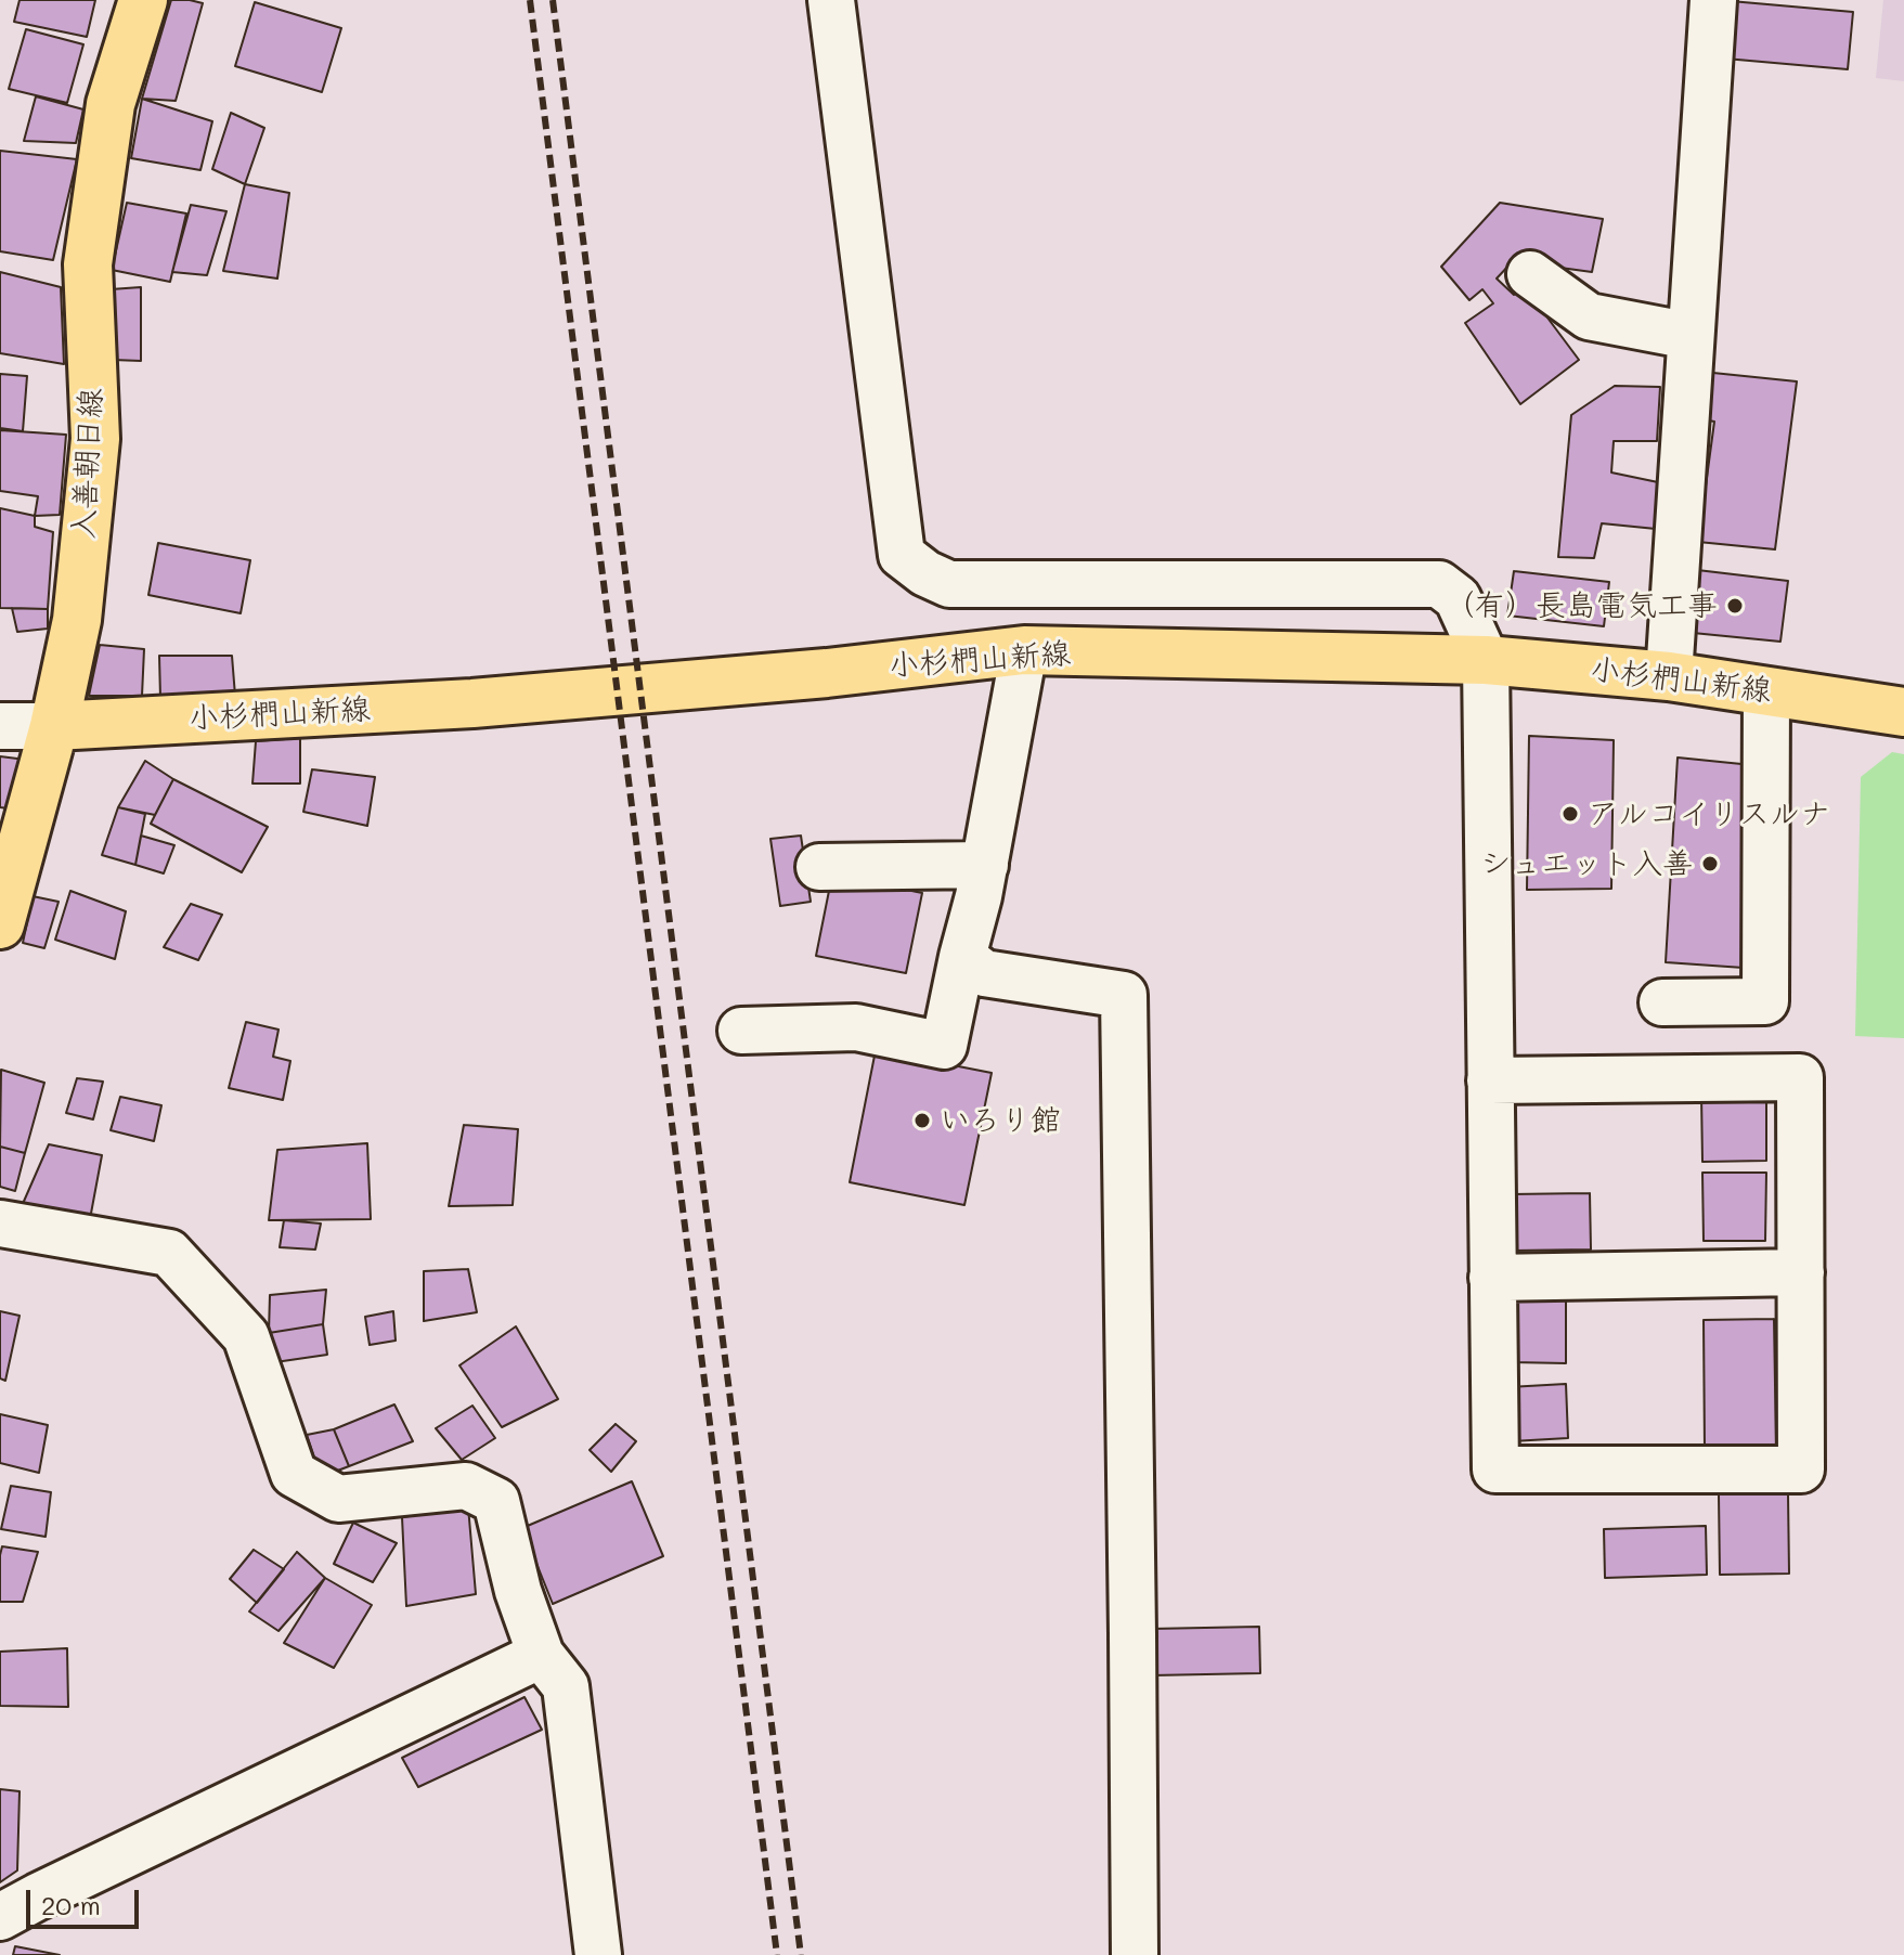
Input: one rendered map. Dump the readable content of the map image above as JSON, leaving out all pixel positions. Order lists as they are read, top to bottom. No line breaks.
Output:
{"streets":{"main road":["入善朝日線","小杉椚山新線"]},"crossings":[["入善朝日線","小杉椚山新線"]],"places":["（有）長島電気工事","アルコイリスルナ","シュエット入善","いろり館"],"scale_bar":"20 m"}
